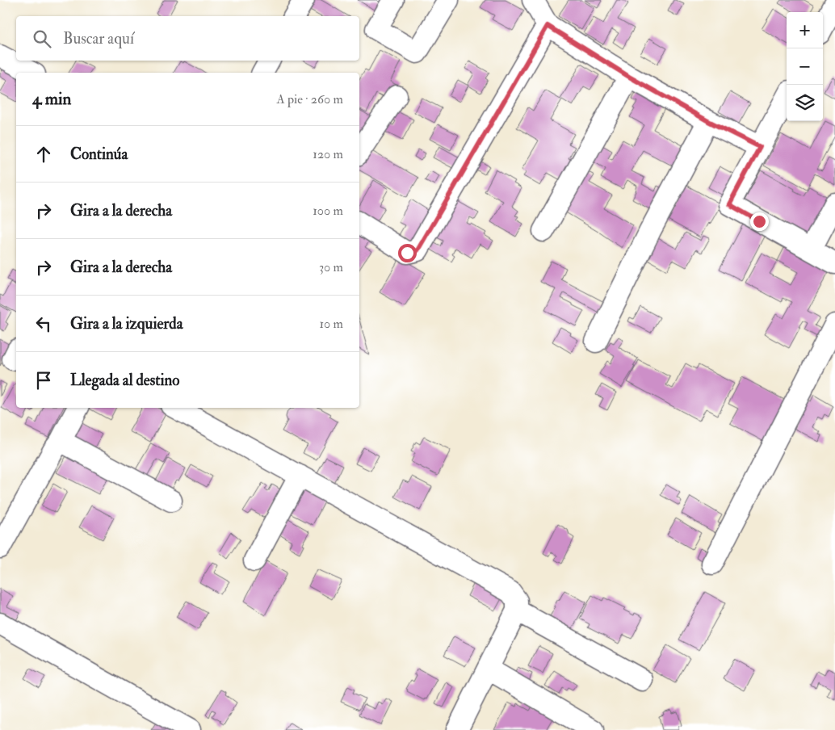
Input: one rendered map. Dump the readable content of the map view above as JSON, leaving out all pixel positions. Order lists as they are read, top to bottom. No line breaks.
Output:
{"page":{"map_buttons":["+","−"],"search":"Buscar aquí","heading":["4 min","A pie · 260 m"],"list":[["Continúa","120 m"],["Gira a la derecha","100 m"],["Gira a la derecha","30 m"],["Gira a la izquierda","10 m"],"Llegada al destino"]}}
